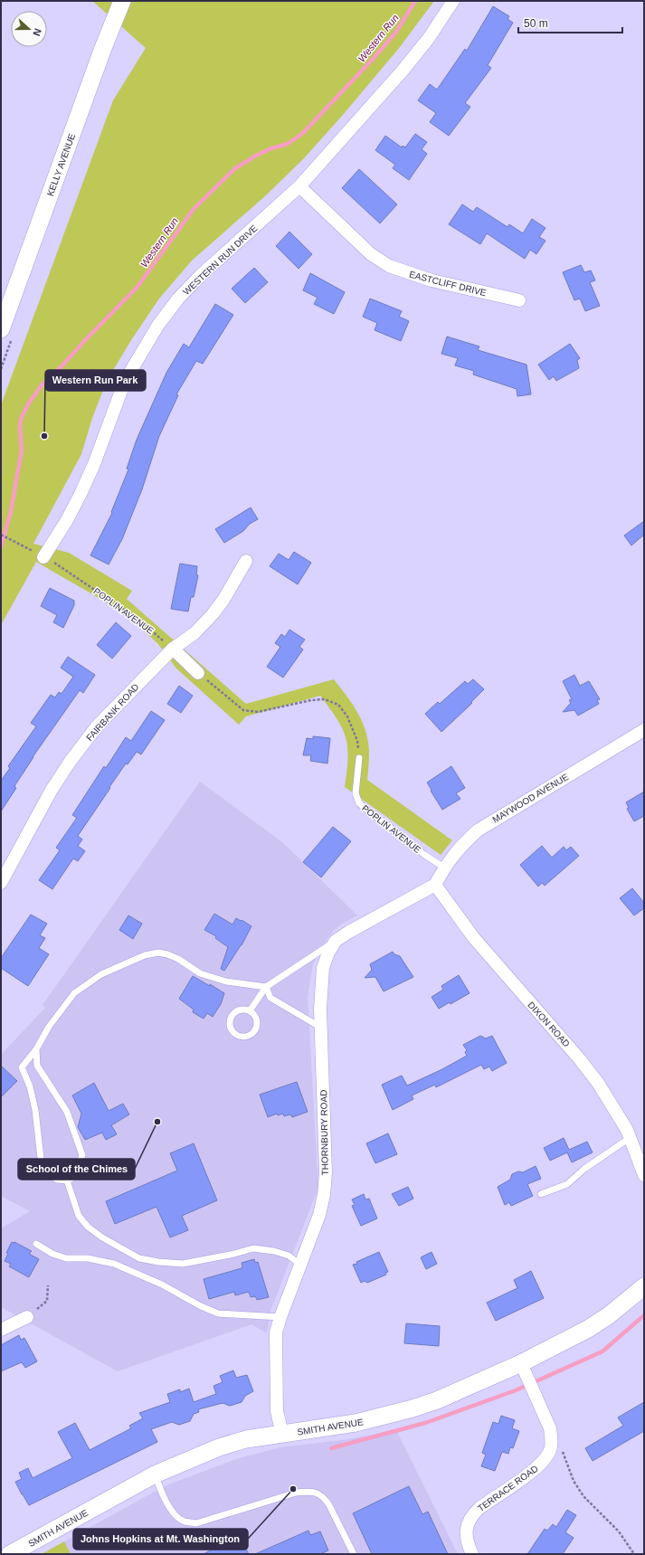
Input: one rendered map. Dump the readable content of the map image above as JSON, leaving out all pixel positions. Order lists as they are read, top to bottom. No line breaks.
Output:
{"streets":{"main road":["KELLY AVENUE","SMITH AVENUE"],"street":["WESTERN RUN DRIVE","EASTCLIFF DRIVE","FAIRBANK ROAD","MAYWOOD AVENUE","DIXON ROAD","THORNBURY ROAD","TERRACE ROAD"],"lane":["POPLIN AVENUE"]},"crossings":[["WESTERN RUN DRIVE","EASTCLIFF DRIVE"],["WESTERN RUN DRIVE","POPLIN AVENUE"],["POPLIN AVENUE","FAIRBANK ROAD"],["POPLIN AVENUE","MAYWOOD AVENUE"],["MAYWOOD AVENUE","DIXON ROAD"],["MAYWOOD AVENUE","THORNBURY ROAD"],["DIXON ROAD","THORNBURY ROAD"],["THORNBURY ROAD","SMITH AVENUE"]],"water":["Western Run"],"places":["Western Run Park","School of the Chimes","Johns Hopkins at Mt. Washington"],"scale_bar":"50 m","north":"right"}
